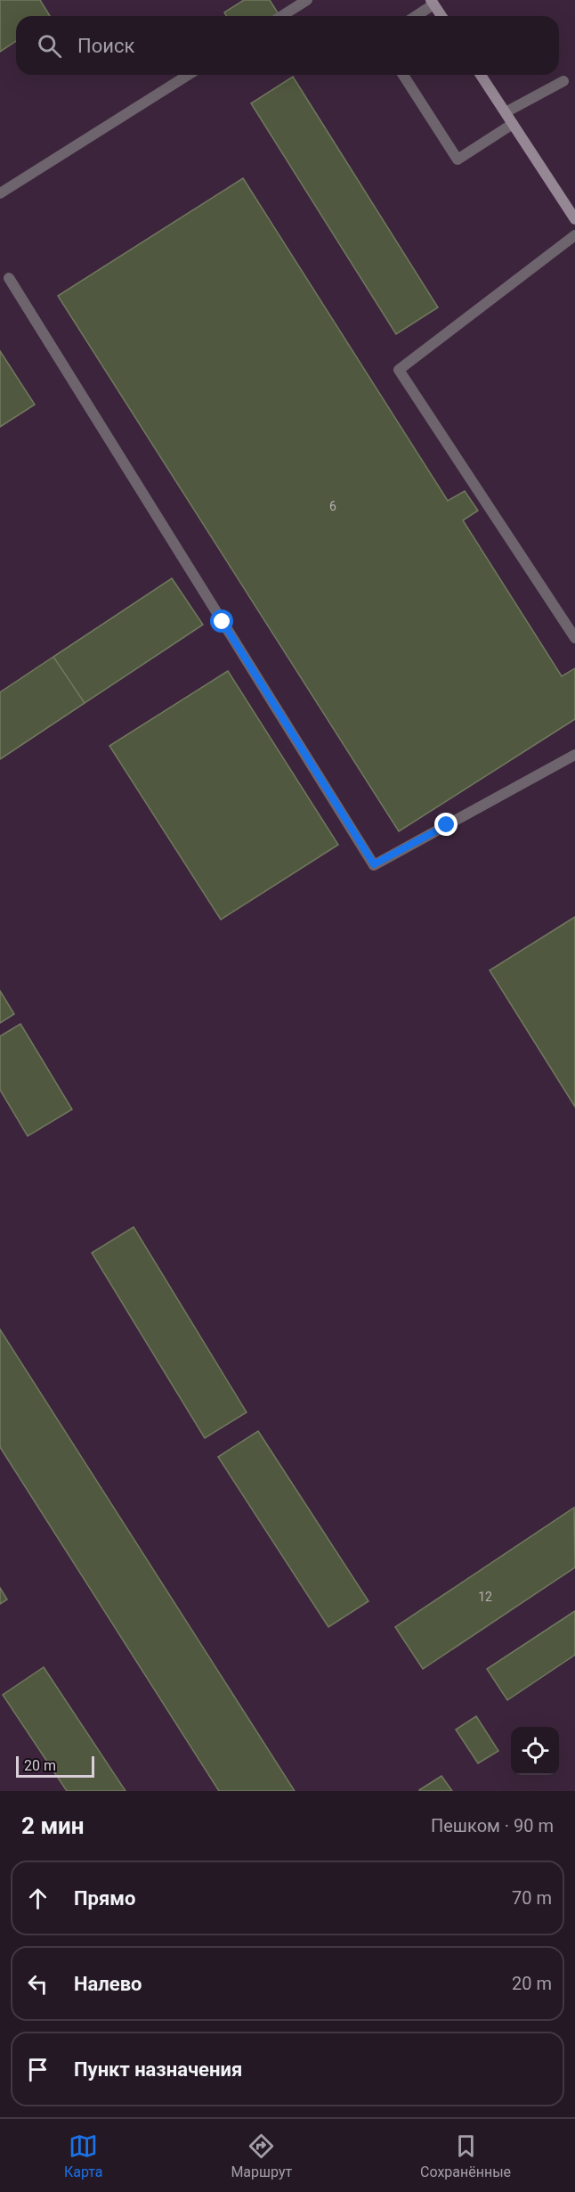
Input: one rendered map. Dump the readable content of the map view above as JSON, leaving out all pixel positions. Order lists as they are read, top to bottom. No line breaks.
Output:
{"house_numbers":["6","12"],"scale_bar":"20 m","page":{"search":"Поиск","scale":"20 m","heading":["2 мин","Пешком · 90 m"],"list":[["Прямо","70 m"],["Налево","20 m"],"Пункт назначения"],"nav":["Карта","Маршрут","Сохранённые"]}}
